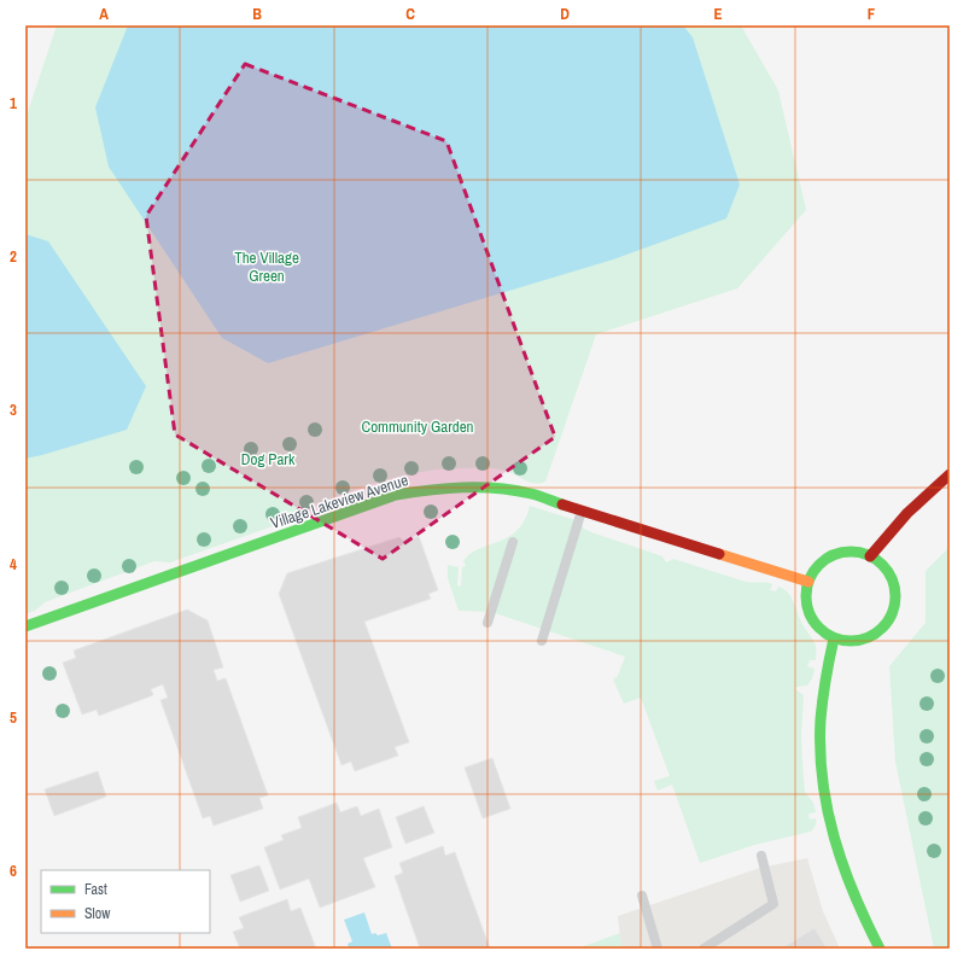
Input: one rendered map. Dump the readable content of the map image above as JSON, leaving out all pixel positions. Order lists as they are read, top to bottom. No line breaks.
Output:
{"streets":{"street":["Village Lakeview Avenue"]},"parks":["The Village Green","Community Garden","Dog Park"],"legend":["Fast","Slow"],"grid":{"columns":["A","B","C","D","E","F"],"rows":["1","2","3","4","5","6"]}}
